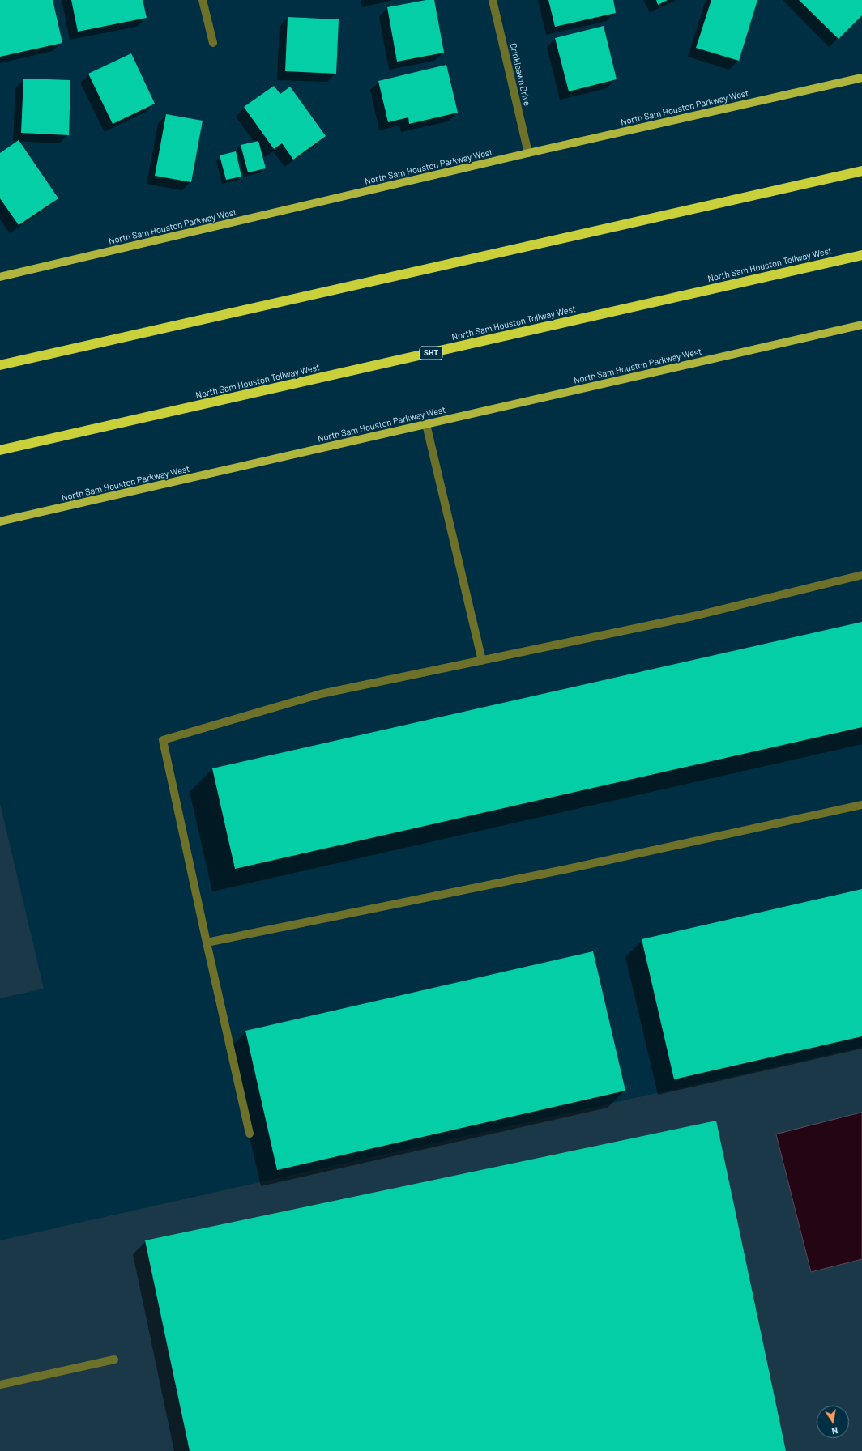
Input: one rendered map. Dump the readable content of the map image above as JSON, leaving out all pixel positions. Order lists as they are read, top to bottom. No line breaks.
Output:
{"streets":{"highway":["North Sam Houston Tollway West","SHT"],"main road":["North Sam Houston Parkway West"],"street":["Crinkleawn Drive"]},"crossings":[["Crinkleawn Drive","North Sam Houston Parkway West"]],"north":"bottom"}
